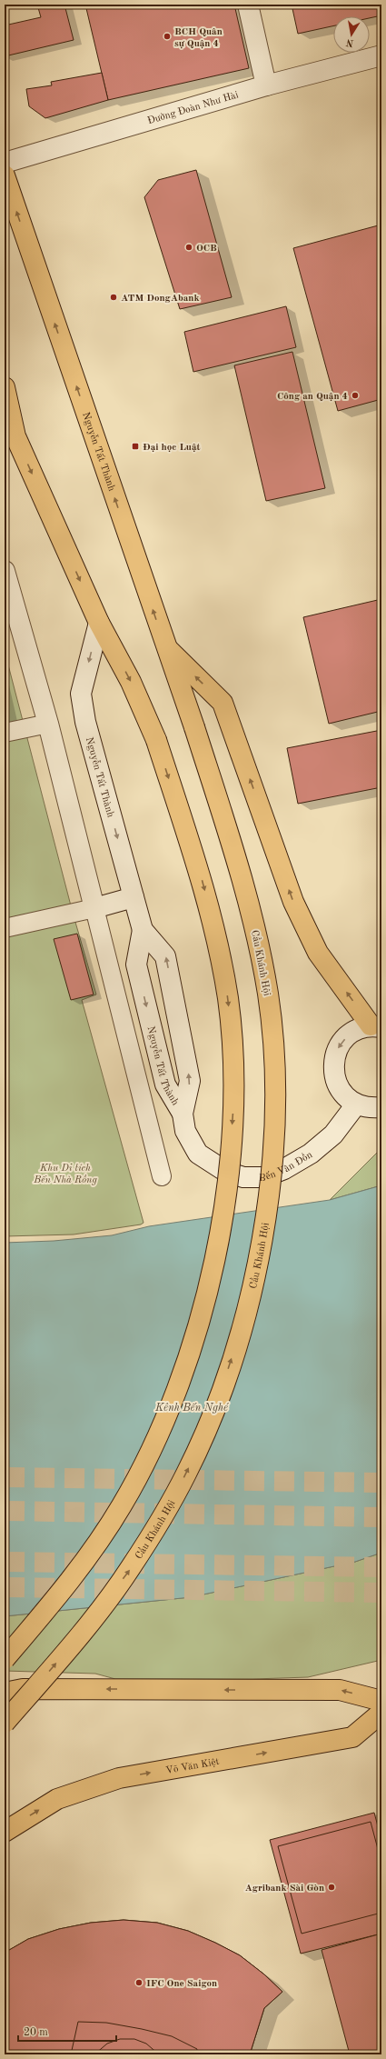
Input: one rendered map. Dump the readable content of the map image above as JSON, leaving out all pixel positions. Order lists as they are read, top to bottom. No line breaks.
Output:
{"streets":{"main road":["Đường Đoàn Như Hài","Nguyễn Tất Thành","Cầu Khánh Hội","Bến Vân Đồn","Võ Văn Kiệt"]},"crossings":[["Nguyễn Tất Thành","Cầu Khánh Hội"],["Nguyễn Tất Thành","Bến Vân Đồn"]],"water":["Kênh Bến Nghé"],"parks":["Khu Di tích Bến Nhà Rồng"],"places":{"other":["BCH Quân sự Quận 4","OCB","ATM DongAbank","Công an Quận 4","Agribank Sài Gòn","IFC One Saigon"],"transit":["Đại học Luật"]},"scale_bar":"20 m","north":"bottom"}
